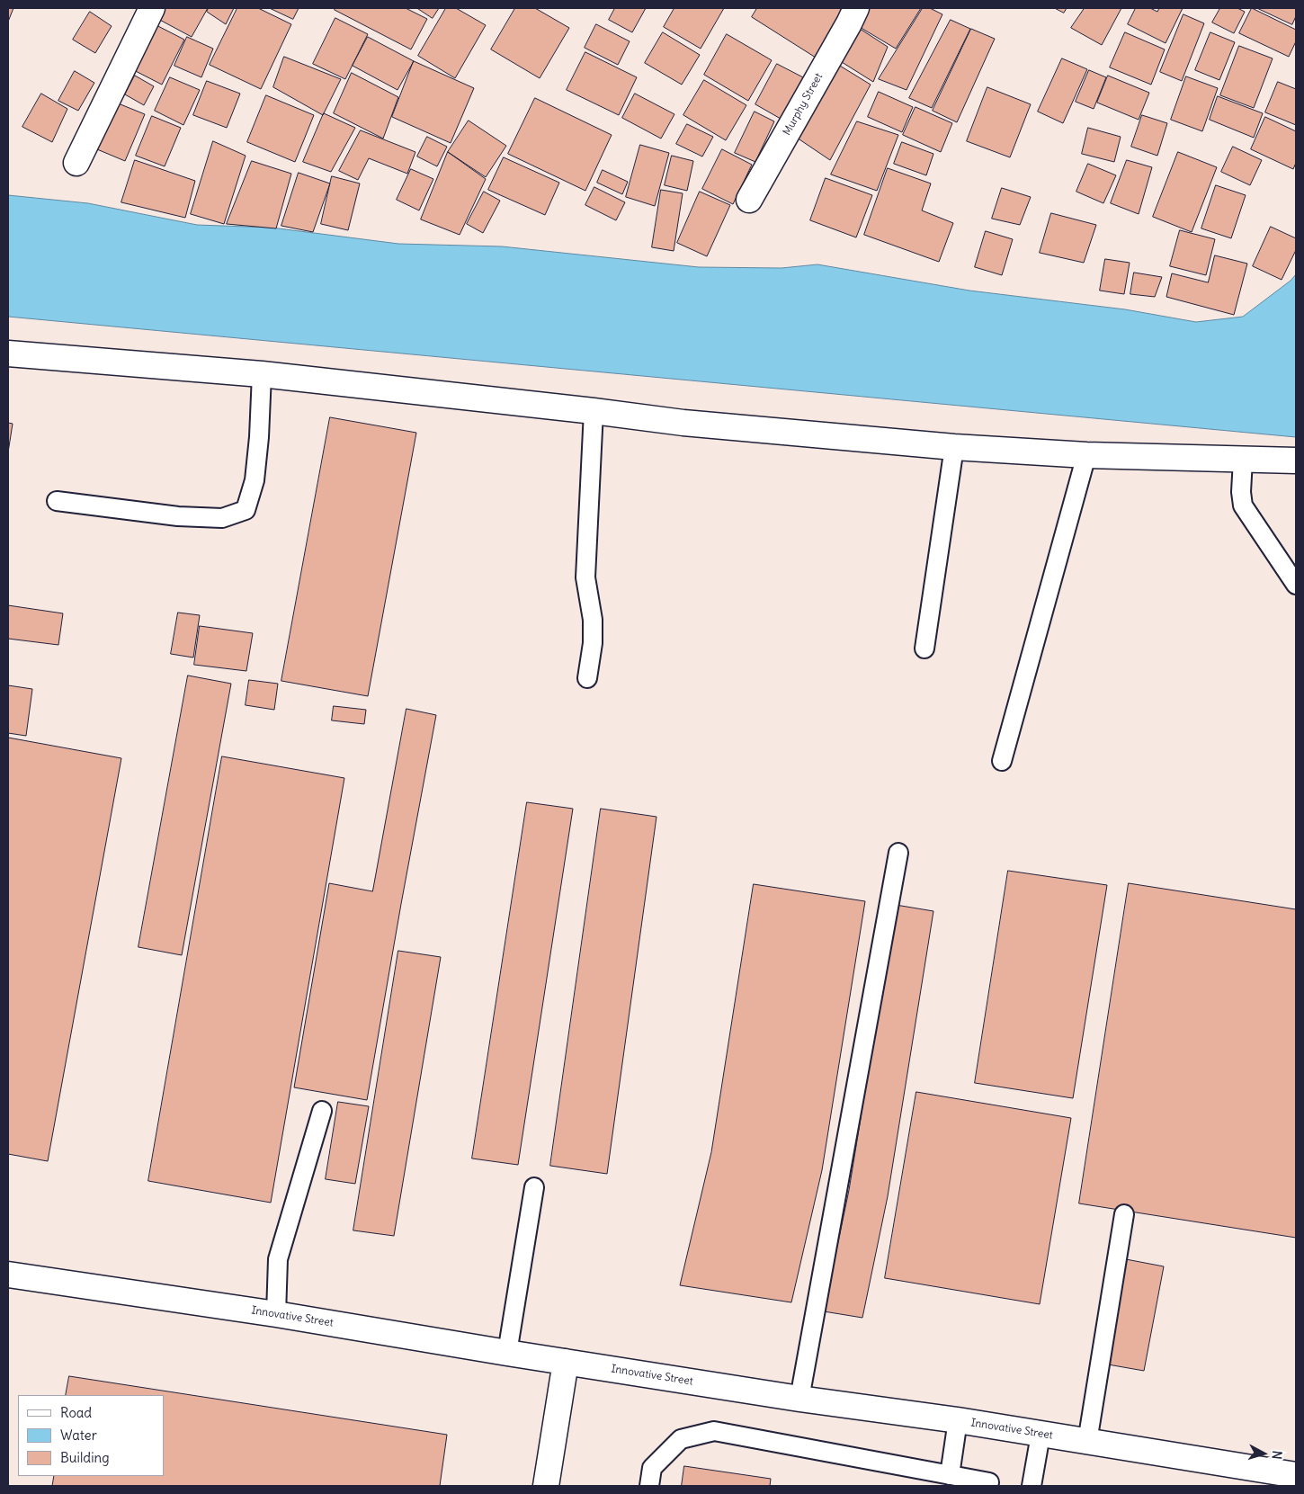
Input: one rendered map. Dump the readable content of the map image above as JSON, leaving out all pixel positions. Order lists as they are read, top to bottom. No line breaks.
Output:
{"streets":{"street":["Murphy Street","Innovative Street"]},"legend":["Road","Water","Building"],"north":"right"}
